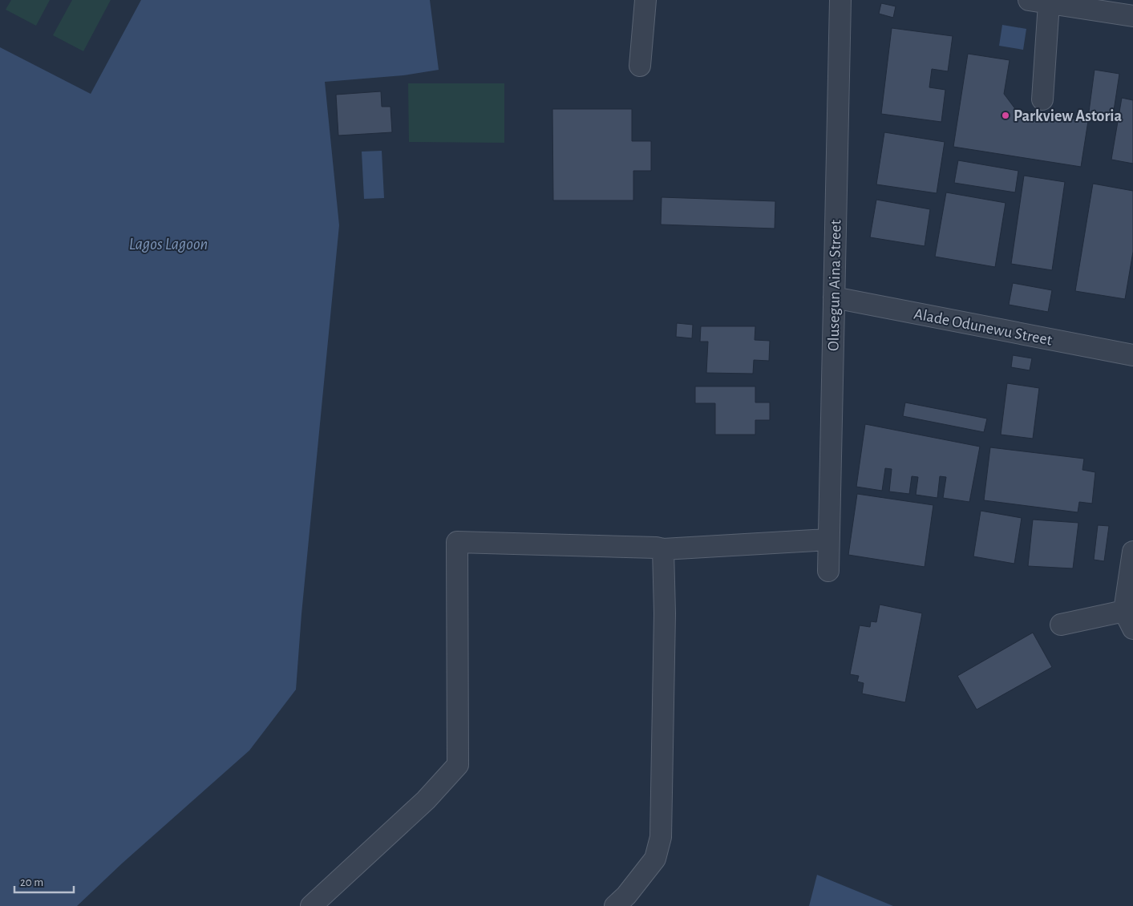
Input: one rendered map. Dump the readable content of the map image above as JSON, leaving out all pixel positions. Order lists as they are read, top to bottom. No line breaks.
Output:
{"streets":{"street":["Olusegun Aina Street","Alade Odunewu Street"]},"crossings":[["Olusegun Aina Street","Alade Odunewu Street"]],"water":["Lagos Lagoon"],"places":["Parkview Astoria"],"scale_bar":"20 m"}
